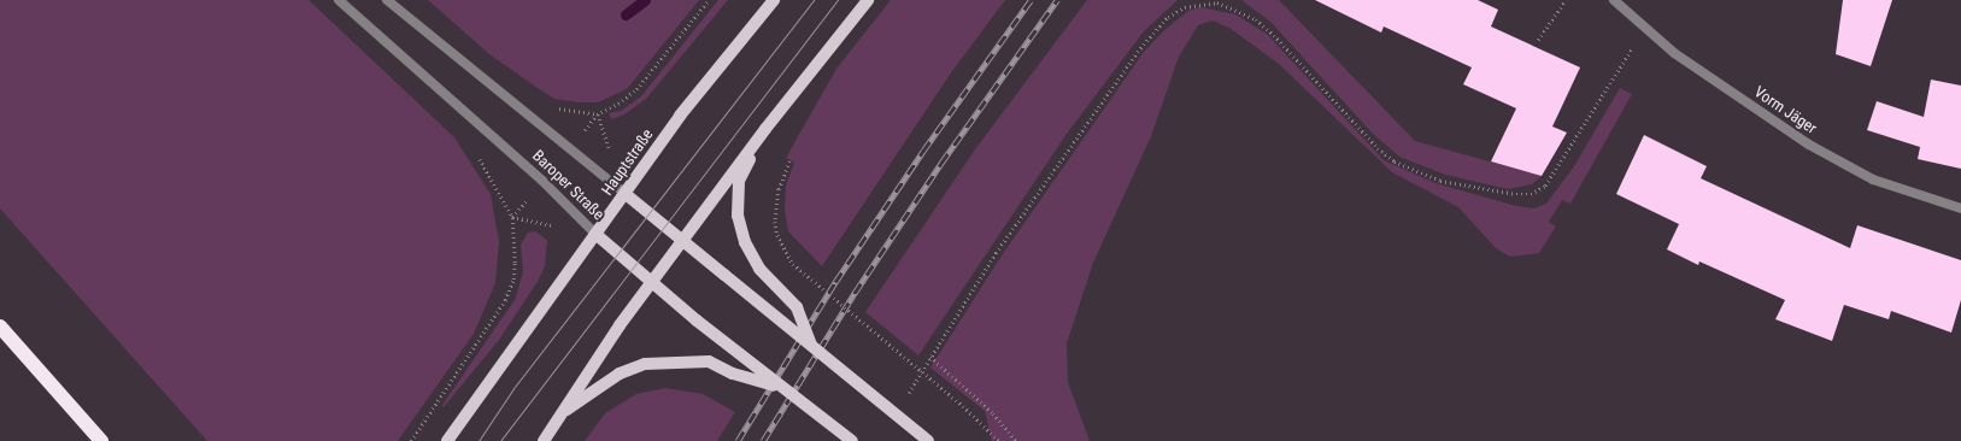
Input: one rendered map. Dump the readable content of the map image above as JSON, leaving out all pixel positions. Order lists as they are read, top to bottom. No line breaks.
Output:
{"streets":{"main road":["Hauptstraße","Baroper Straße"],"street":["Vorm Jäger"]},"crossings":[["Hauptstraße","Baroper Straße"]]}
